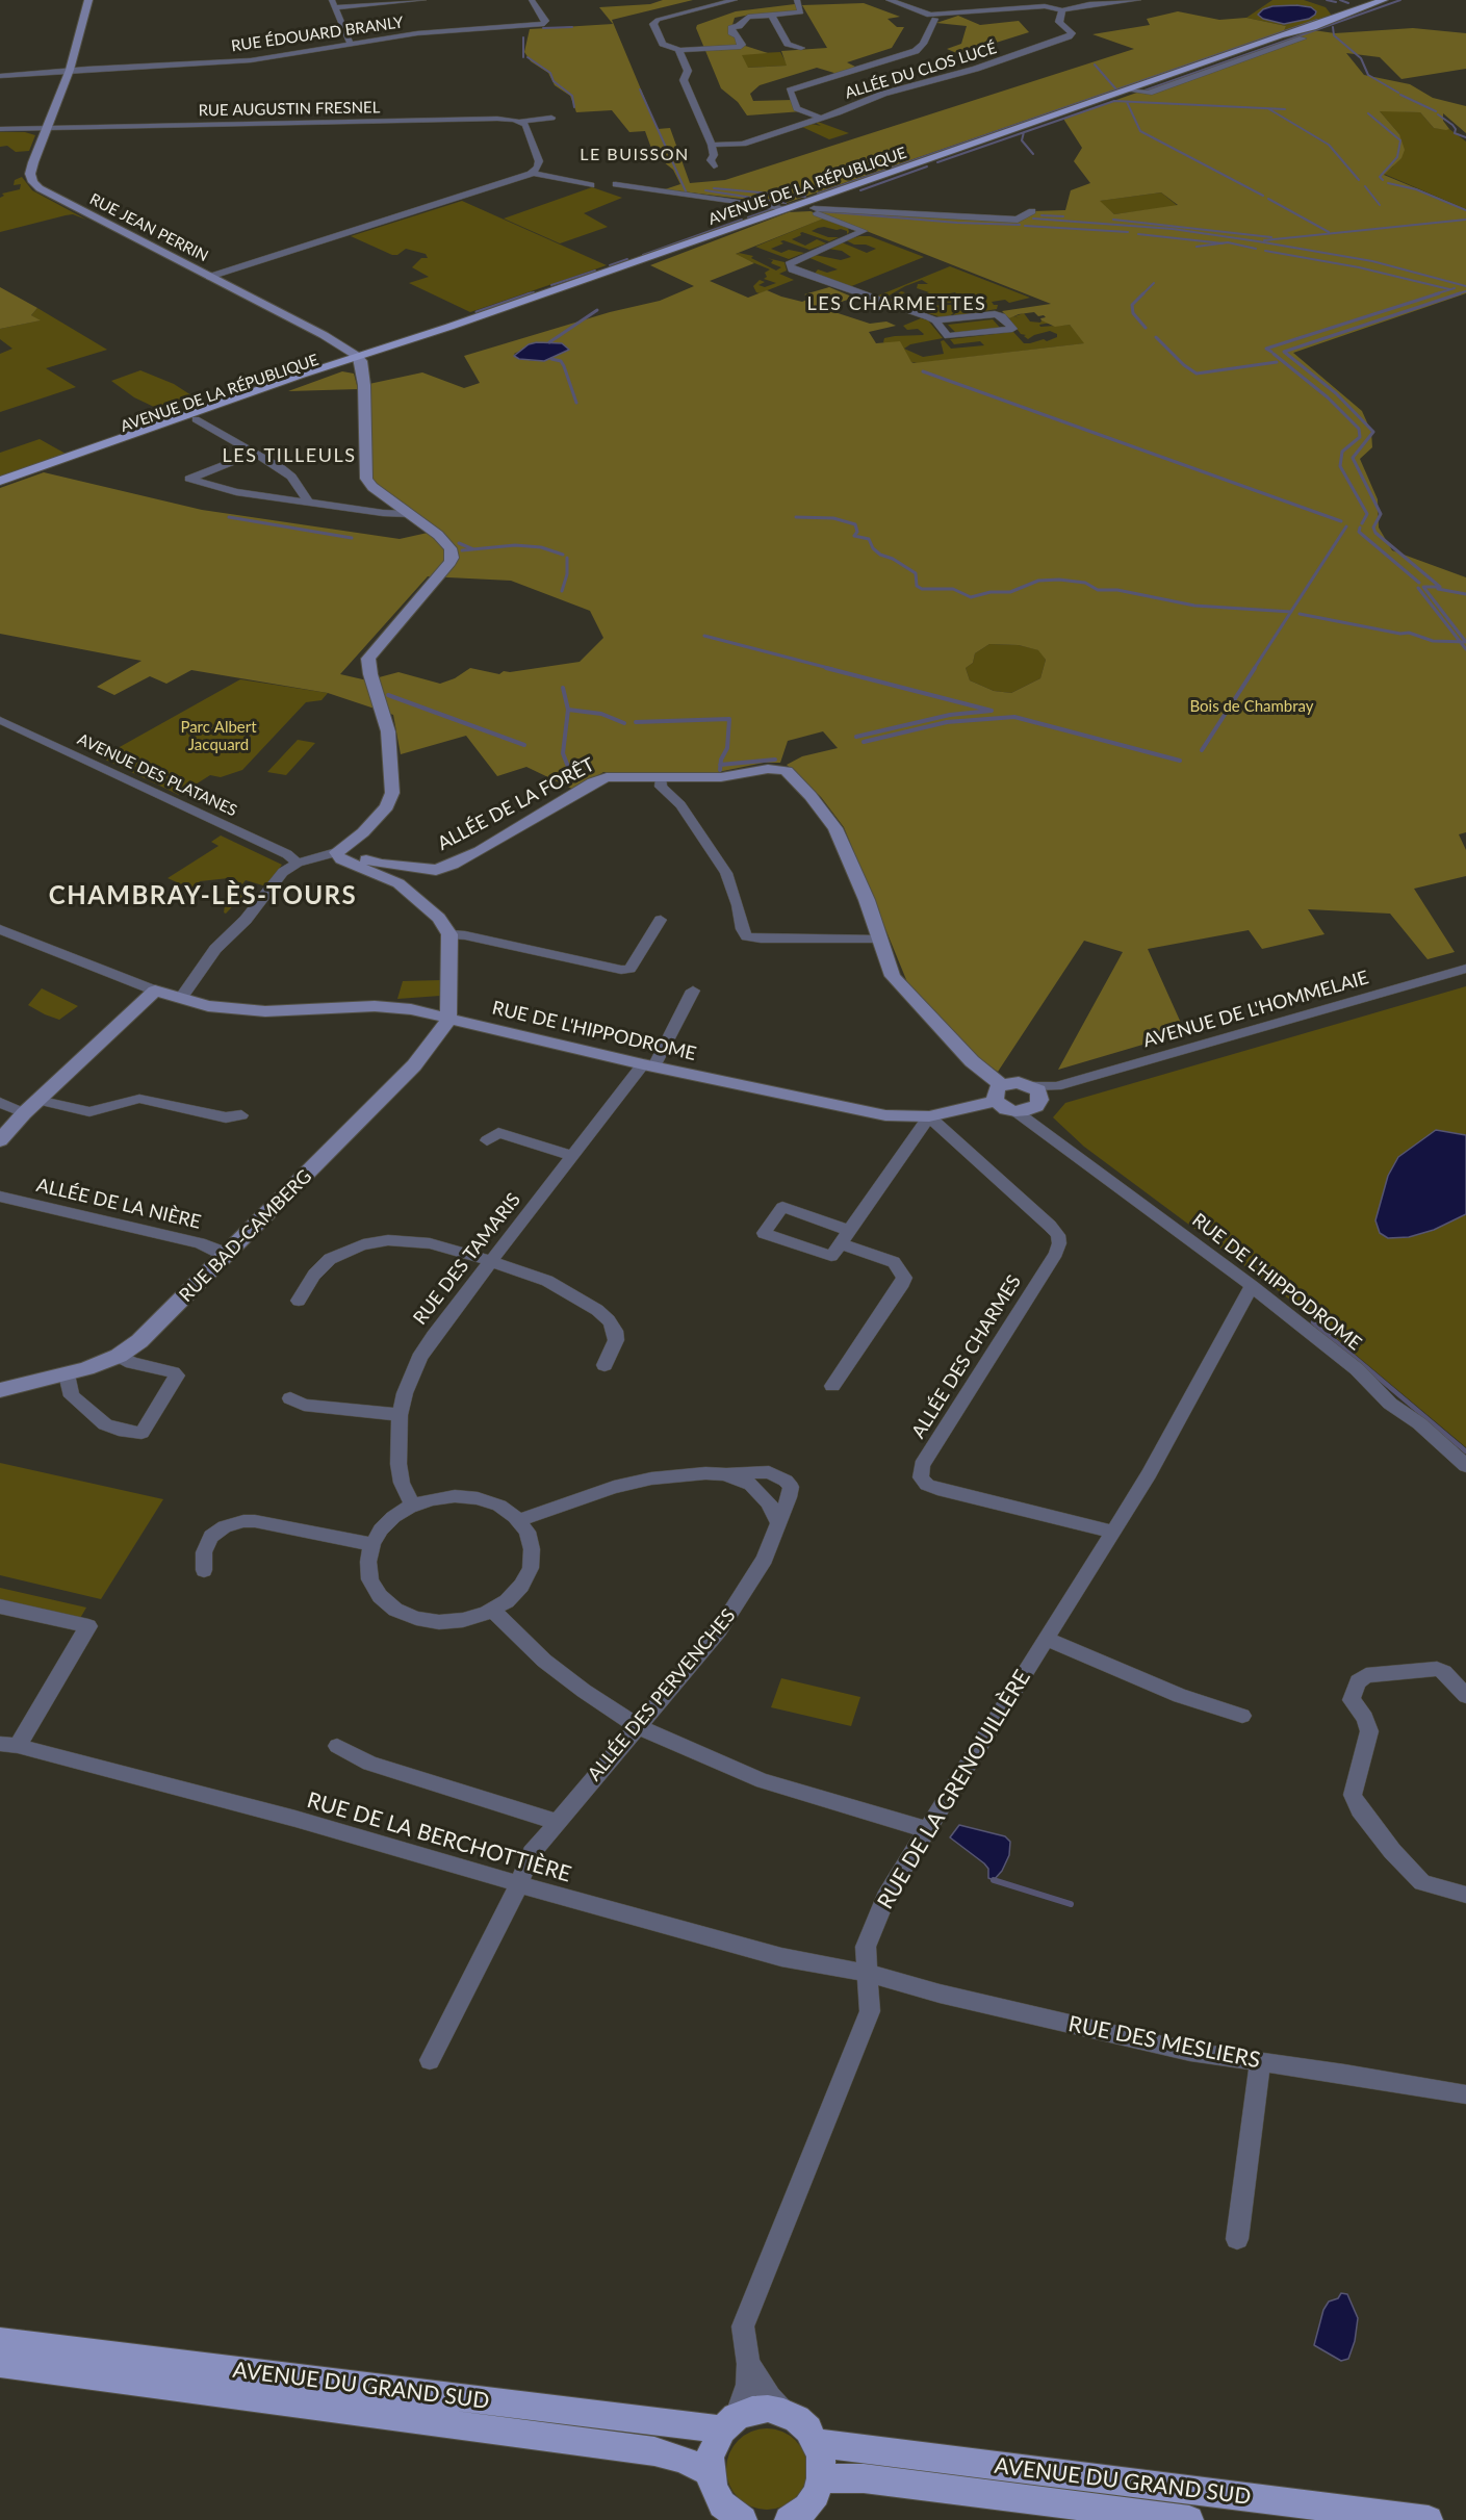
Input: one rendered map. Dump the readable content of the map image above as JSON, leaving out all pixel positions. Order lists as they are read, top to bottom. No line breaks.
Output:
{"streets":{"main road":["AVENUE DE LA RÉPUBLIQUE","AVENUE DU GRAND SUD"],"street":["RUE ÉDOUARD BRANLY","ALLÉE DU CLOS LUCÉ","RUE AUGUSTIN FRESNEL","RUE JEAN PERRIN","AVENUE DES PLATANES","ALLÉE DE LA FORÊT","AVENUE DE L'HOMMELAIE","RUE DE L'HIPPODROME","ALLÉE DE LA NIÈRE","RUE BAD-CAMBERG","RUE DES TAMARIS","ALLÉE DES CHARMES","ALLÉE DES PERVENCHES","RUE DE LA GRENOUILLÈRE","RUE DE LA BERCHOTTIÈRE","RUE DES MESLIERS"]},"crossings":[["RUE ÉDOUARD BRANLY","RUE JEAN PERRIN"],["RUE AUGUSTIN FRESNEL","RUE JEAN PERRIN"],["AVENUE DE LA RÉPUBLIQUE","RUE JEAN PERRIN"],["AVENUE DE L'HOMMELAIE","RUE DE L'HIPPODROME"],["RUE DE L'HIPPODROME","RUE BAD-CAMBERG"],["RUE DE L'HIPPODROME","RUE DES TAMARIS"],["RUE DE L'HIPPODROME","ALLÉE DES CHARMES"],["RUE DE L'HIPPODROME","RUE DE LA GRENOUILLÈRE"],["ALLÉE DE LA NIÈRE","RUE BAD-CAMBERG"],["ALLÉE DES CHARMES","RUE DE LA GRENOUILLÈRE"],["ALLÉE DES PERVENCHES","RUE DE LA BERCHOTTIÈRE"],["RUE DE LA GRENOUILLÈRE","RUE DE LA BERCHOTTIÈRE"],["RUE DE LA GRENOUILLÈRE","RUE DES MESLIERS"],["RUE DE LA GRENOUILLÈRE","AVENUE DU GRAND SUD"],["RUE DE LA BERCHOTTIÈRE","RUE DES MESLIERS"]],"districts":["LE BUISSON","LES CHARMETTES","LES TILLEULS","CHAMBRAY-LÈS-TOURS"],"parks":["Bois de Chambray","Parc Albert Jacquard"]}
